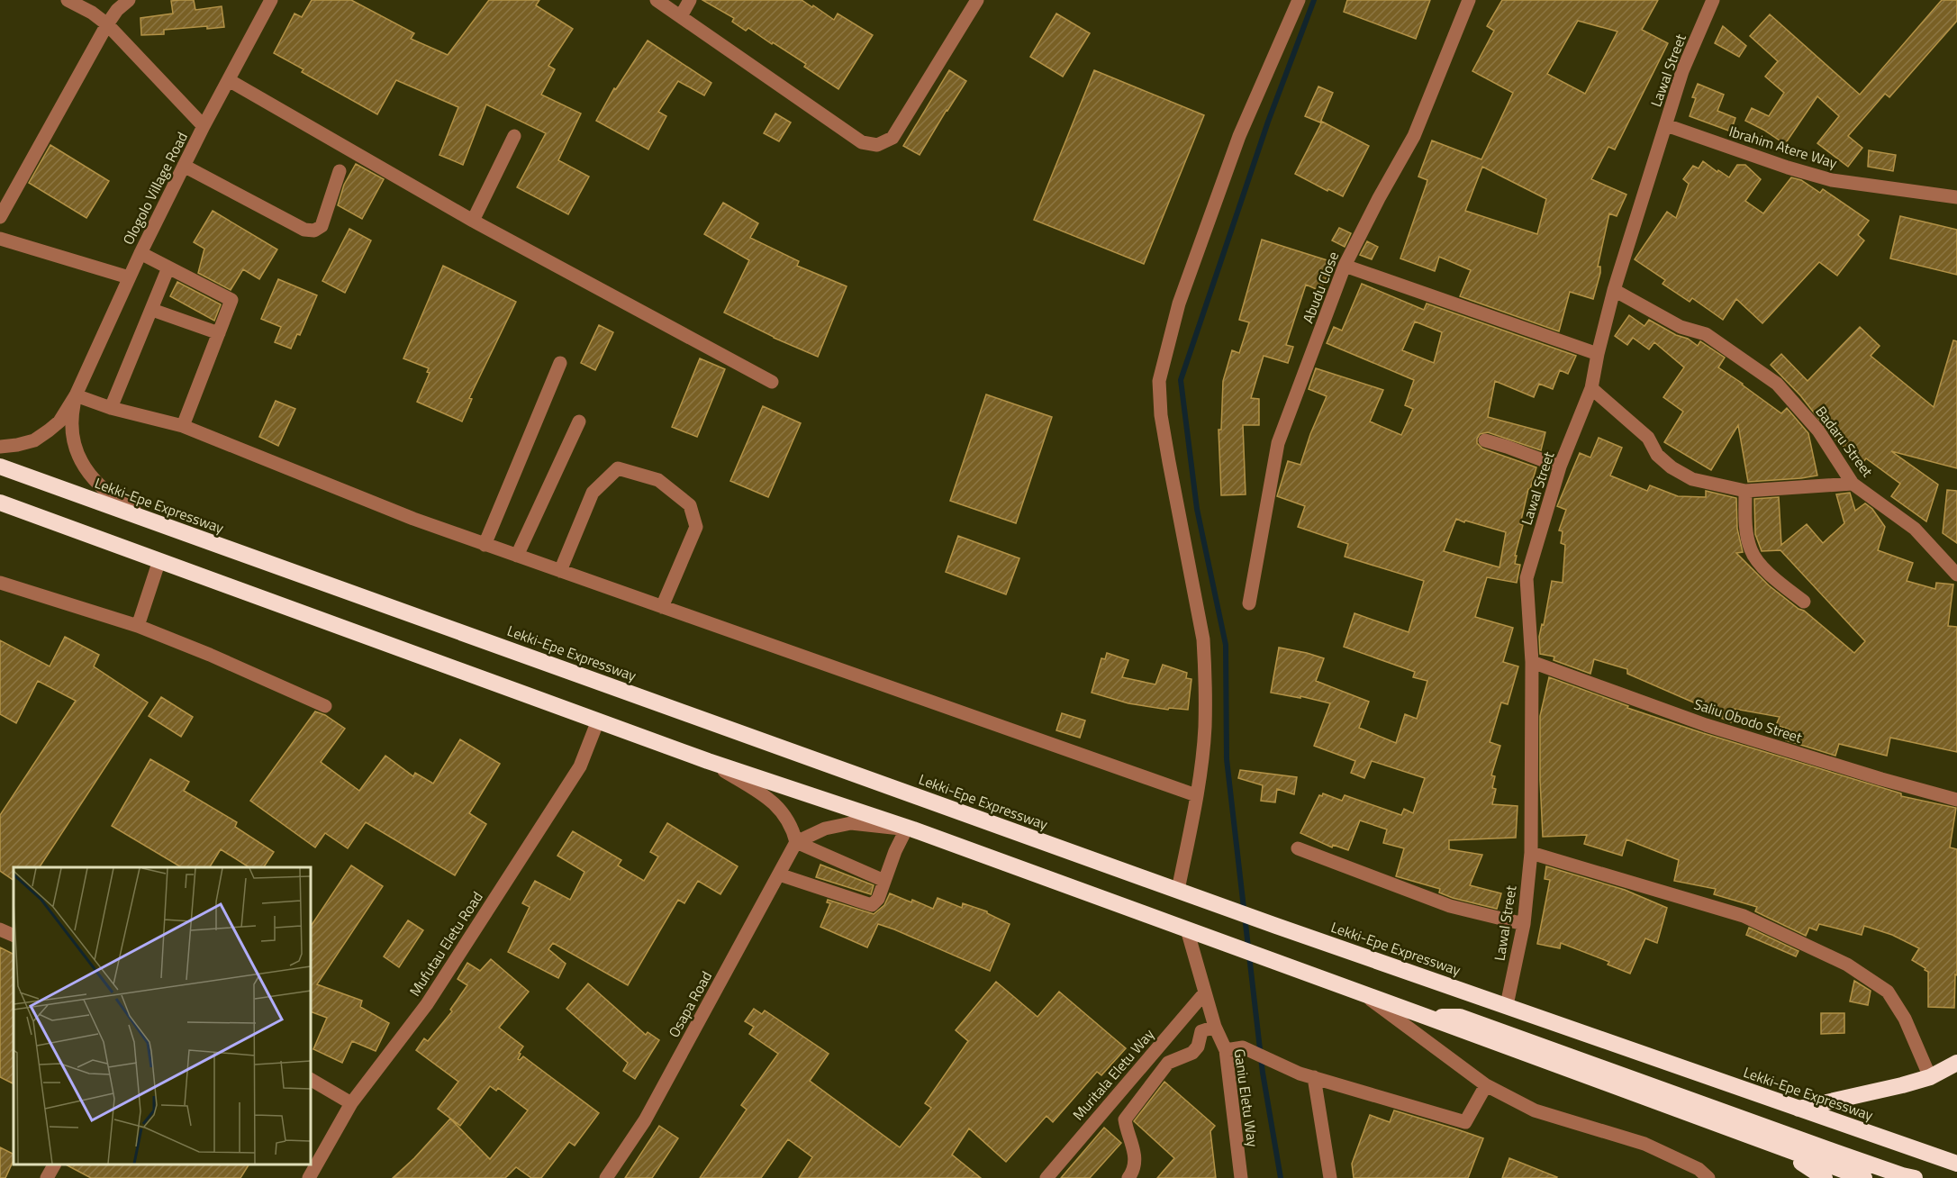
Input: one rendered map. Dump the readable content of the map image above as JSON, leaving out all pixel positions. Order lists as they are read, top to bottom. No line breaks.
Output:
{"streets":{"highway":["Lekki-Epe Expressway"],"street":["Lawal Street","Ibrahim Atere Way","Ologolo Village Road","Abudu Close","Badaru Street","Saliu Obodo Street","Mufutau Eletu Road","Osapa Road","Muritala Eletu Way","Ganiu Eletu Way"]},"crossings":[["Lawal Street","Ibrahim Atere Way"],["Lawal Street","Badaru Street"],["Lawal Street","Lekki-Epe Expressway"],["Lawal Street","Saliu Obodo Street"],["Muritala Eletu Way","Ganiu Eletu Way"]]}
